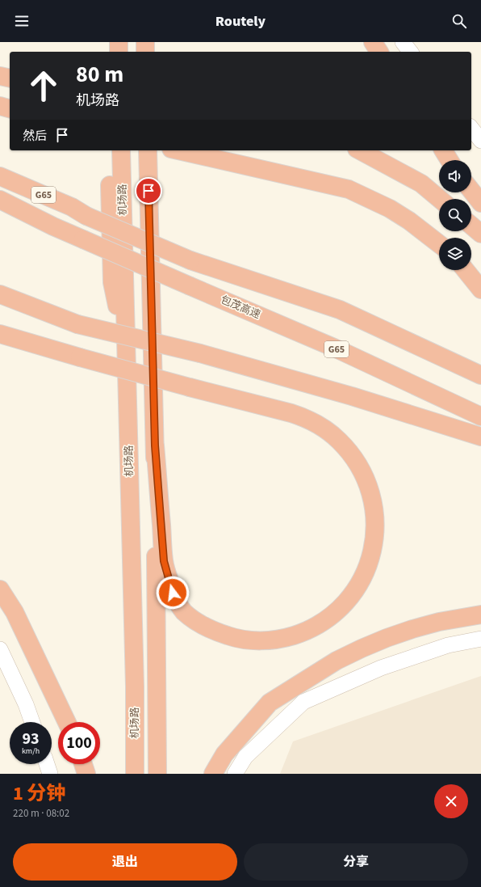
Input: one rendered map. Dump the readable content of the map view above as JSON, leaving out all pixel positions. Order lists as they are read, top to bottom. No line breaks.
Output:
{"streets":{"highway":["G65","机场路","包茂高速"]},"page":{"header":"Routely","turn":["80 m","机场路"],"then":"然后","speed":"93 km/h","limit":"100","heading":["1 分钟","220 m · 08:02"],"buttons":["退出","分享"]}}
